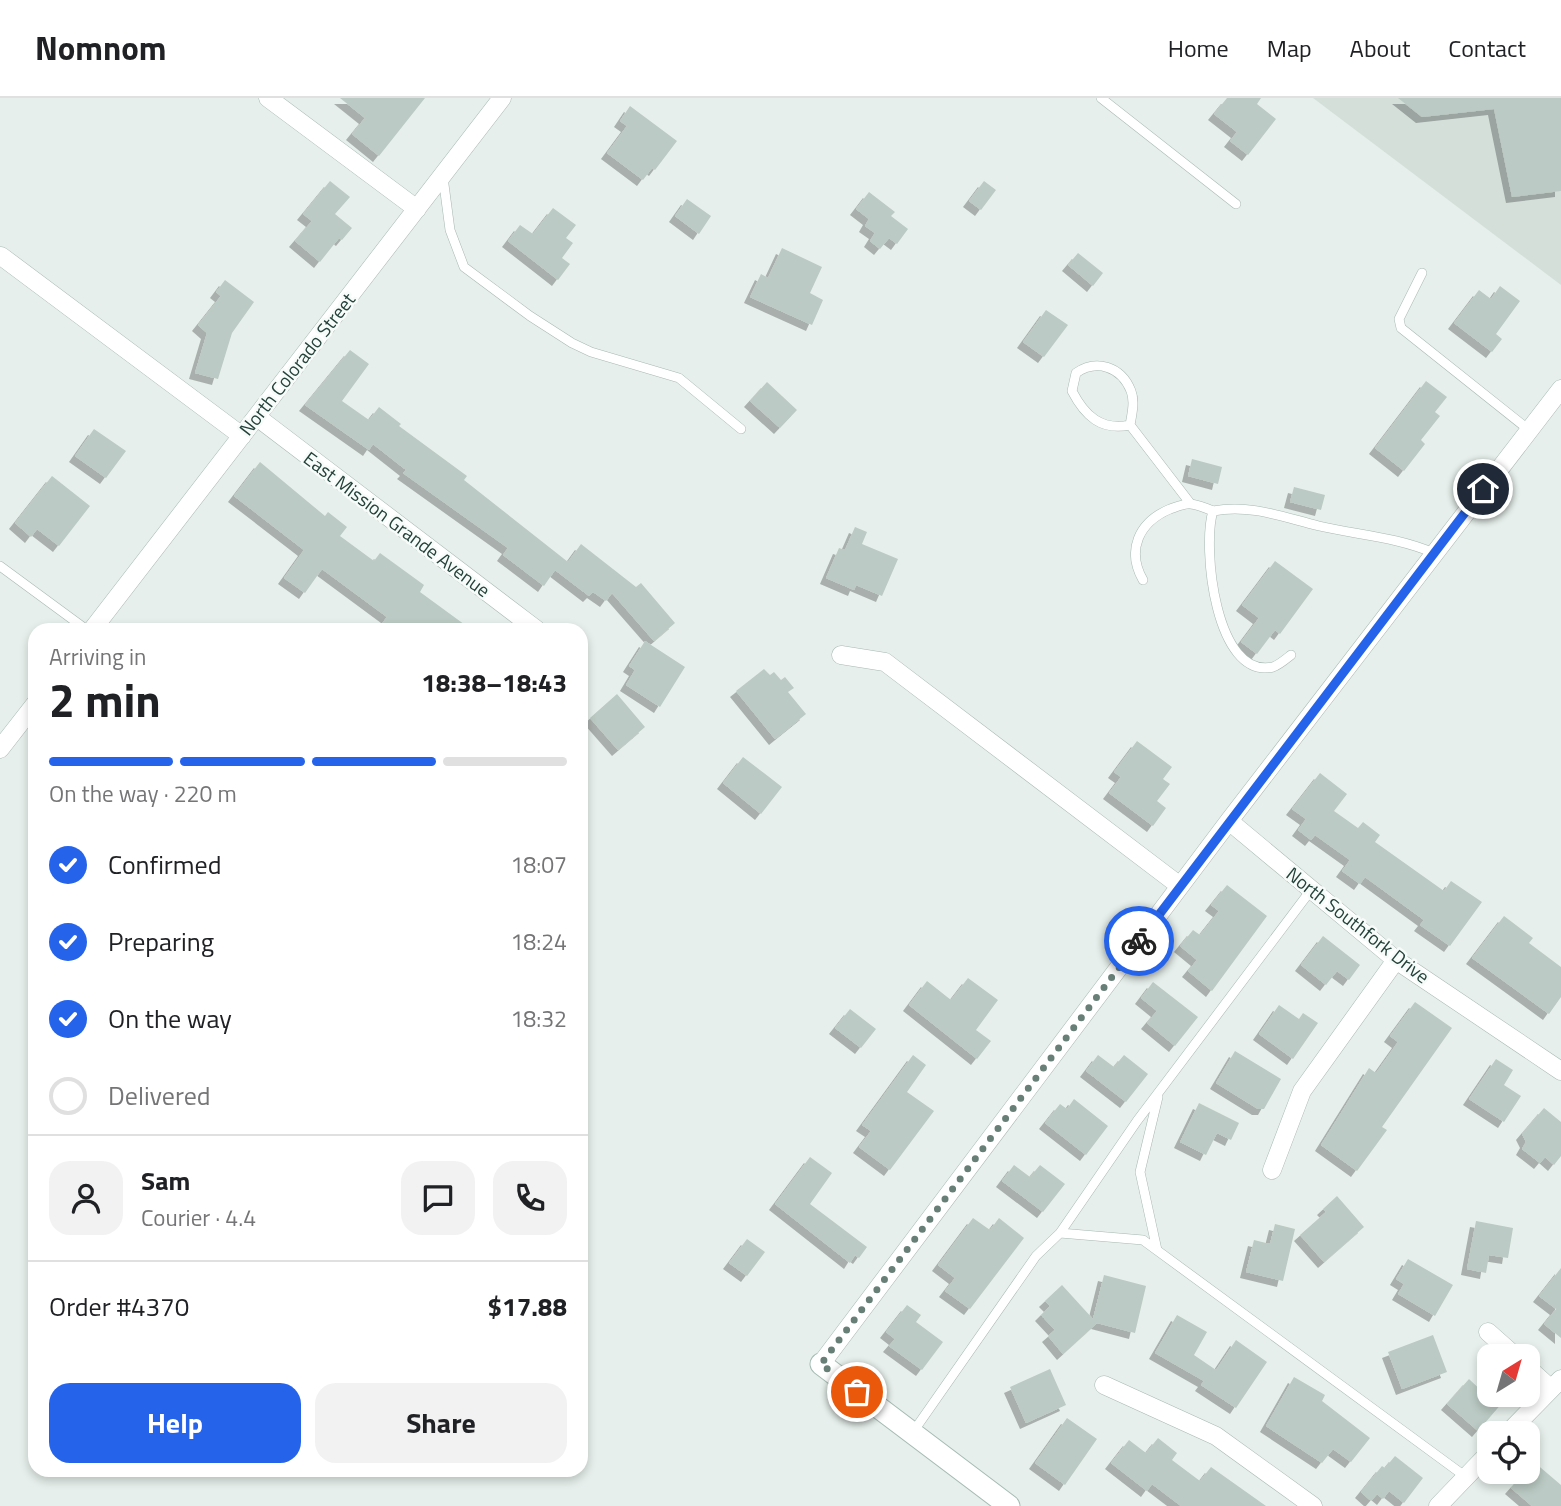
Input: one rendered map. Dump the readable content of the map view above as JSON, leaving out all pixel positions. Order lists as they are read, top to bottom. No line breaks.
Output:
{"streets":{"street":["North Colorado Street","East Mission Grande Avenue","North Southfork Drive"]},"crossings":[["North Colorado Street","East Mission Grande Avenue"]],"north":"top right","page":{"header":"Nomnom","nav":["Home","Map","About","Contact"],"heading":["2 min","Arriving in","18:38–18:43"],"panel":["Sam","Courier · 4.4","Order #4370","$17.88"],"bar":"On the way · 220 m","list":[["Confirmed","18:07"],["Preparing","18:24"],["On the way","18:32"],"Delivered"],"buttons":["Help","Share"]}}
